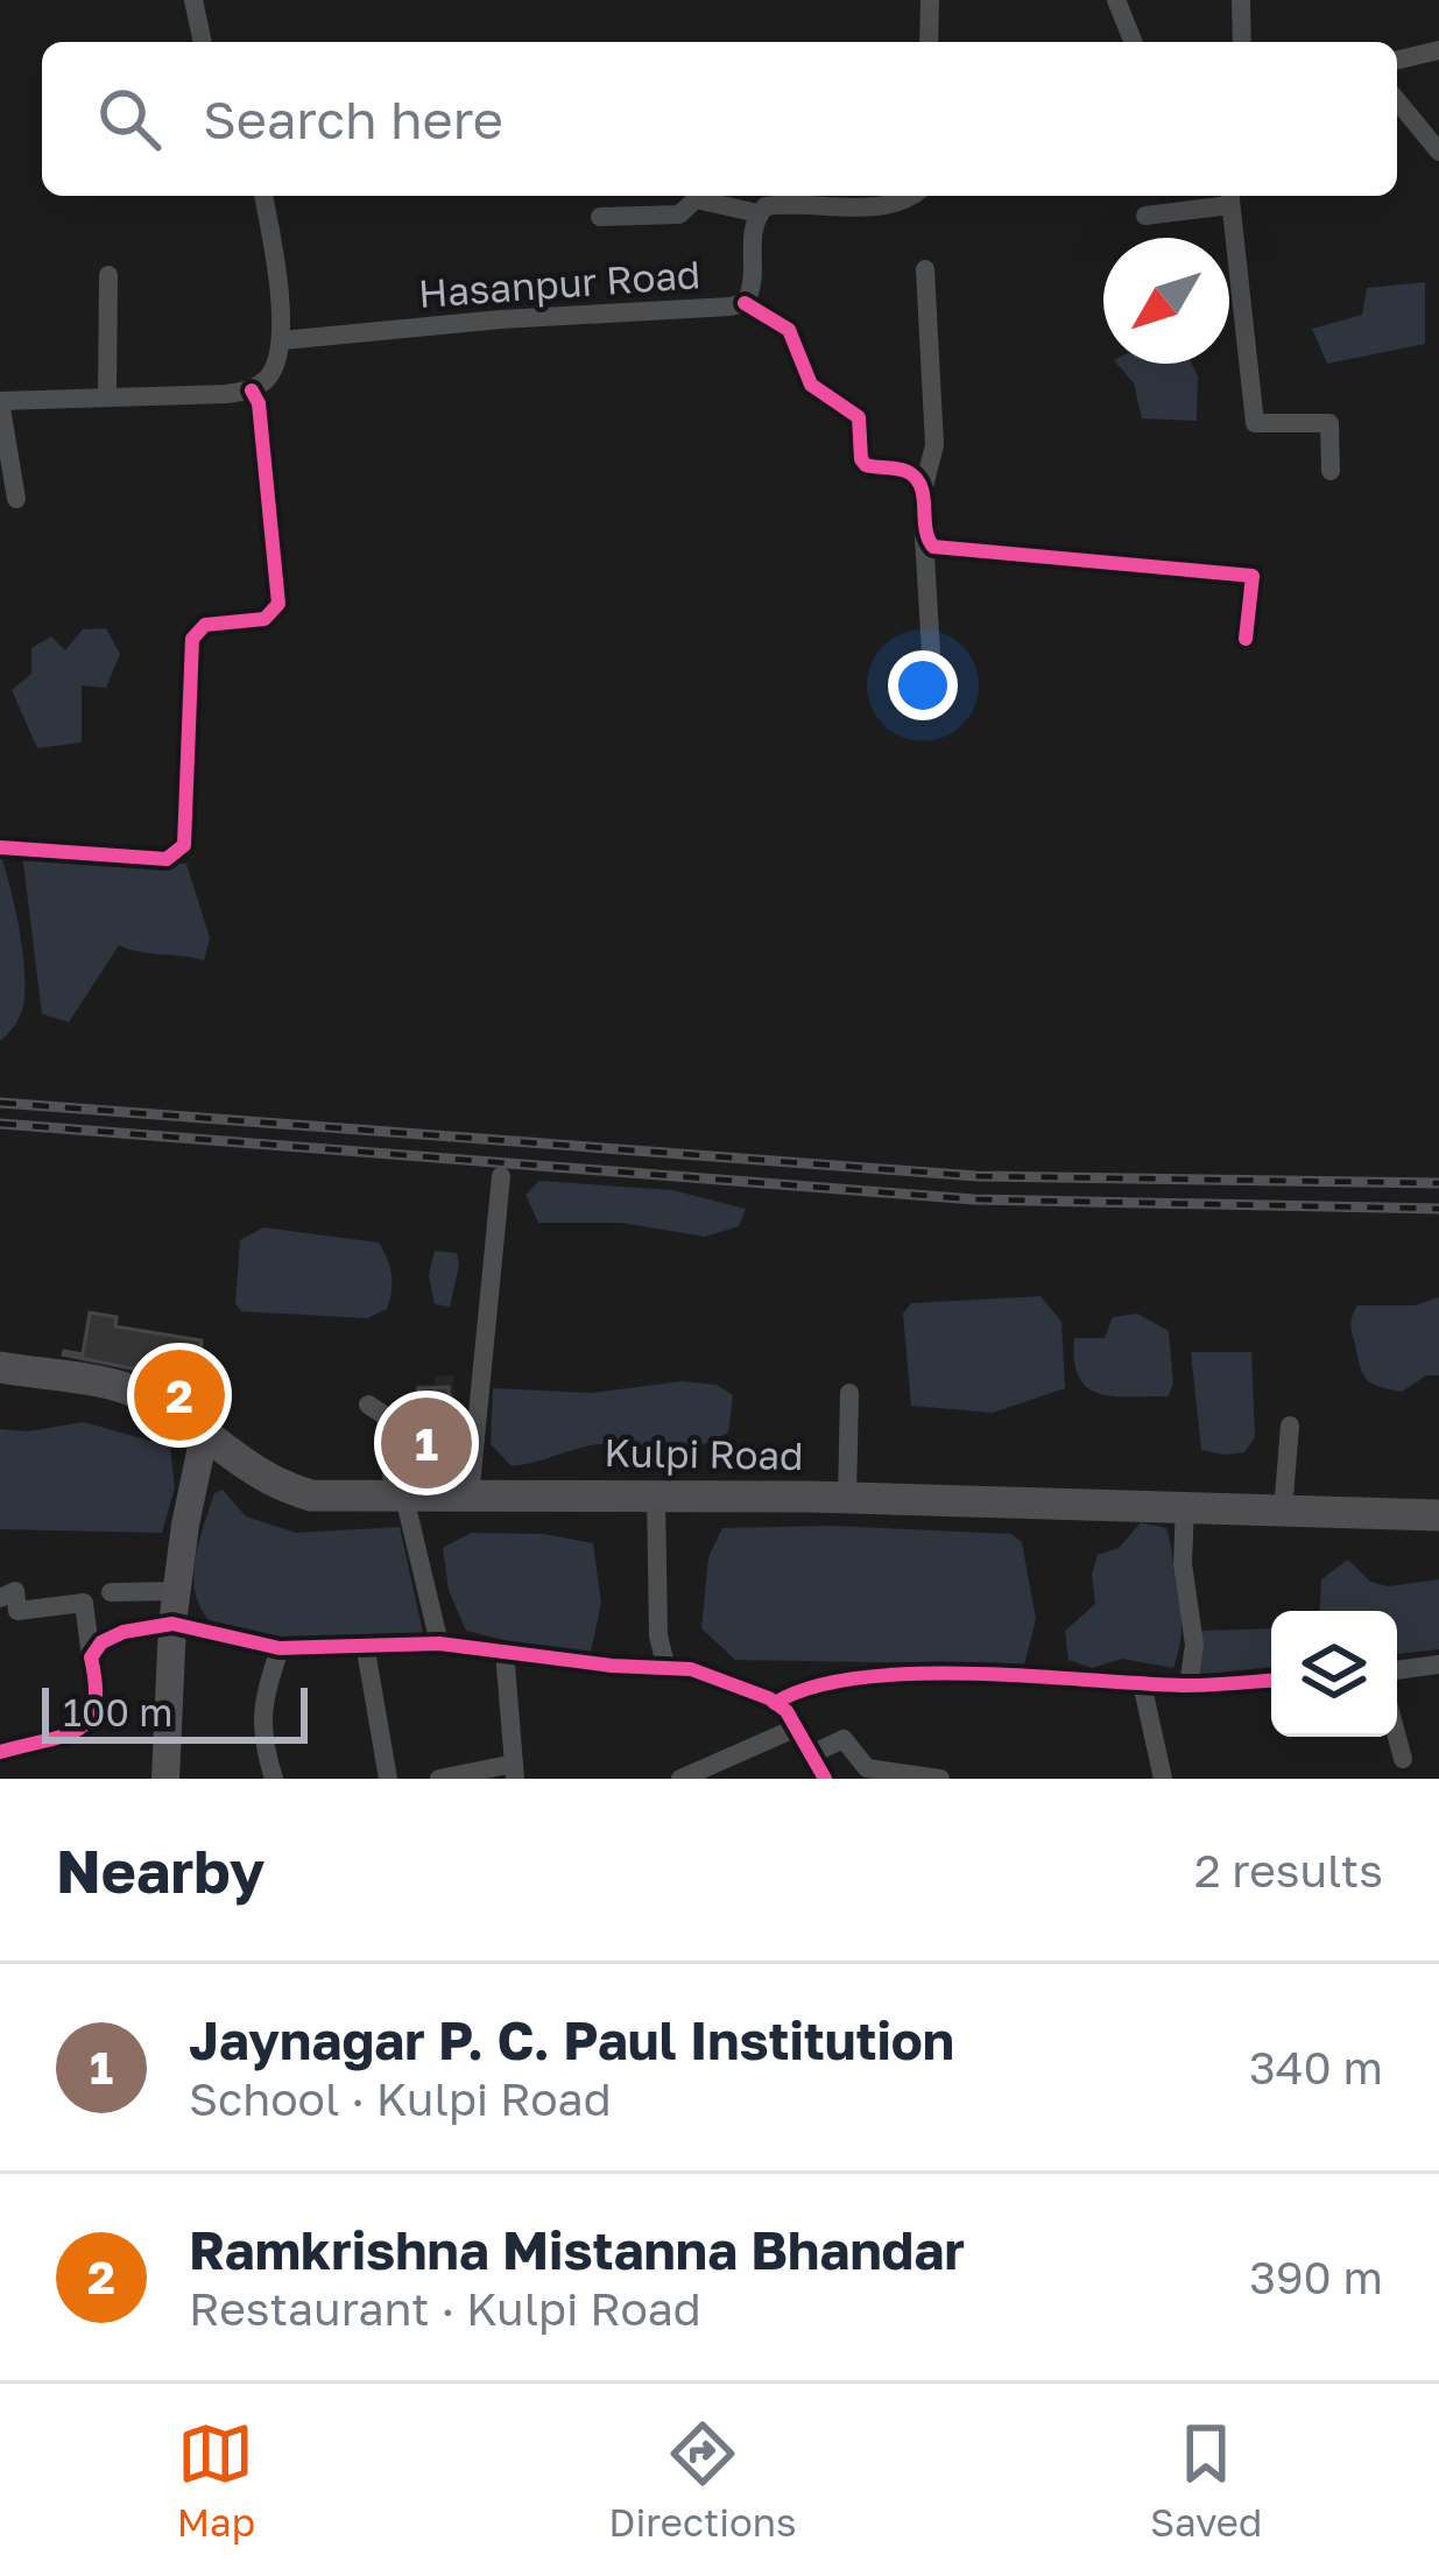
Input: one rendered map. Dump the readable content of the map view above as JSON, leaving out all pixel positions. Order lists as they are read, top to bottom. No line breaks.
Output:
{"streets":{"main road":["Kulpi Road"],"street":["Hasanpur Road"]},"scale_bar":"100 m","north":"bottom left","page":{"search":"Search here","pins":["2","1"],"scale":"100 m","heading":["Nearby","2 results"],"list":[{"mark":"1","name":"Jaynagar P. C. Paul Institution","note":"School · Kulpi Road","value":"340 m"},{"mark":"2","name":"Ramkrishna Mistanna Bhandar","note":"Restaurant · Kulpi Road","value":"390 m"}],"nav":["Map","Directions","Saved"]}}
